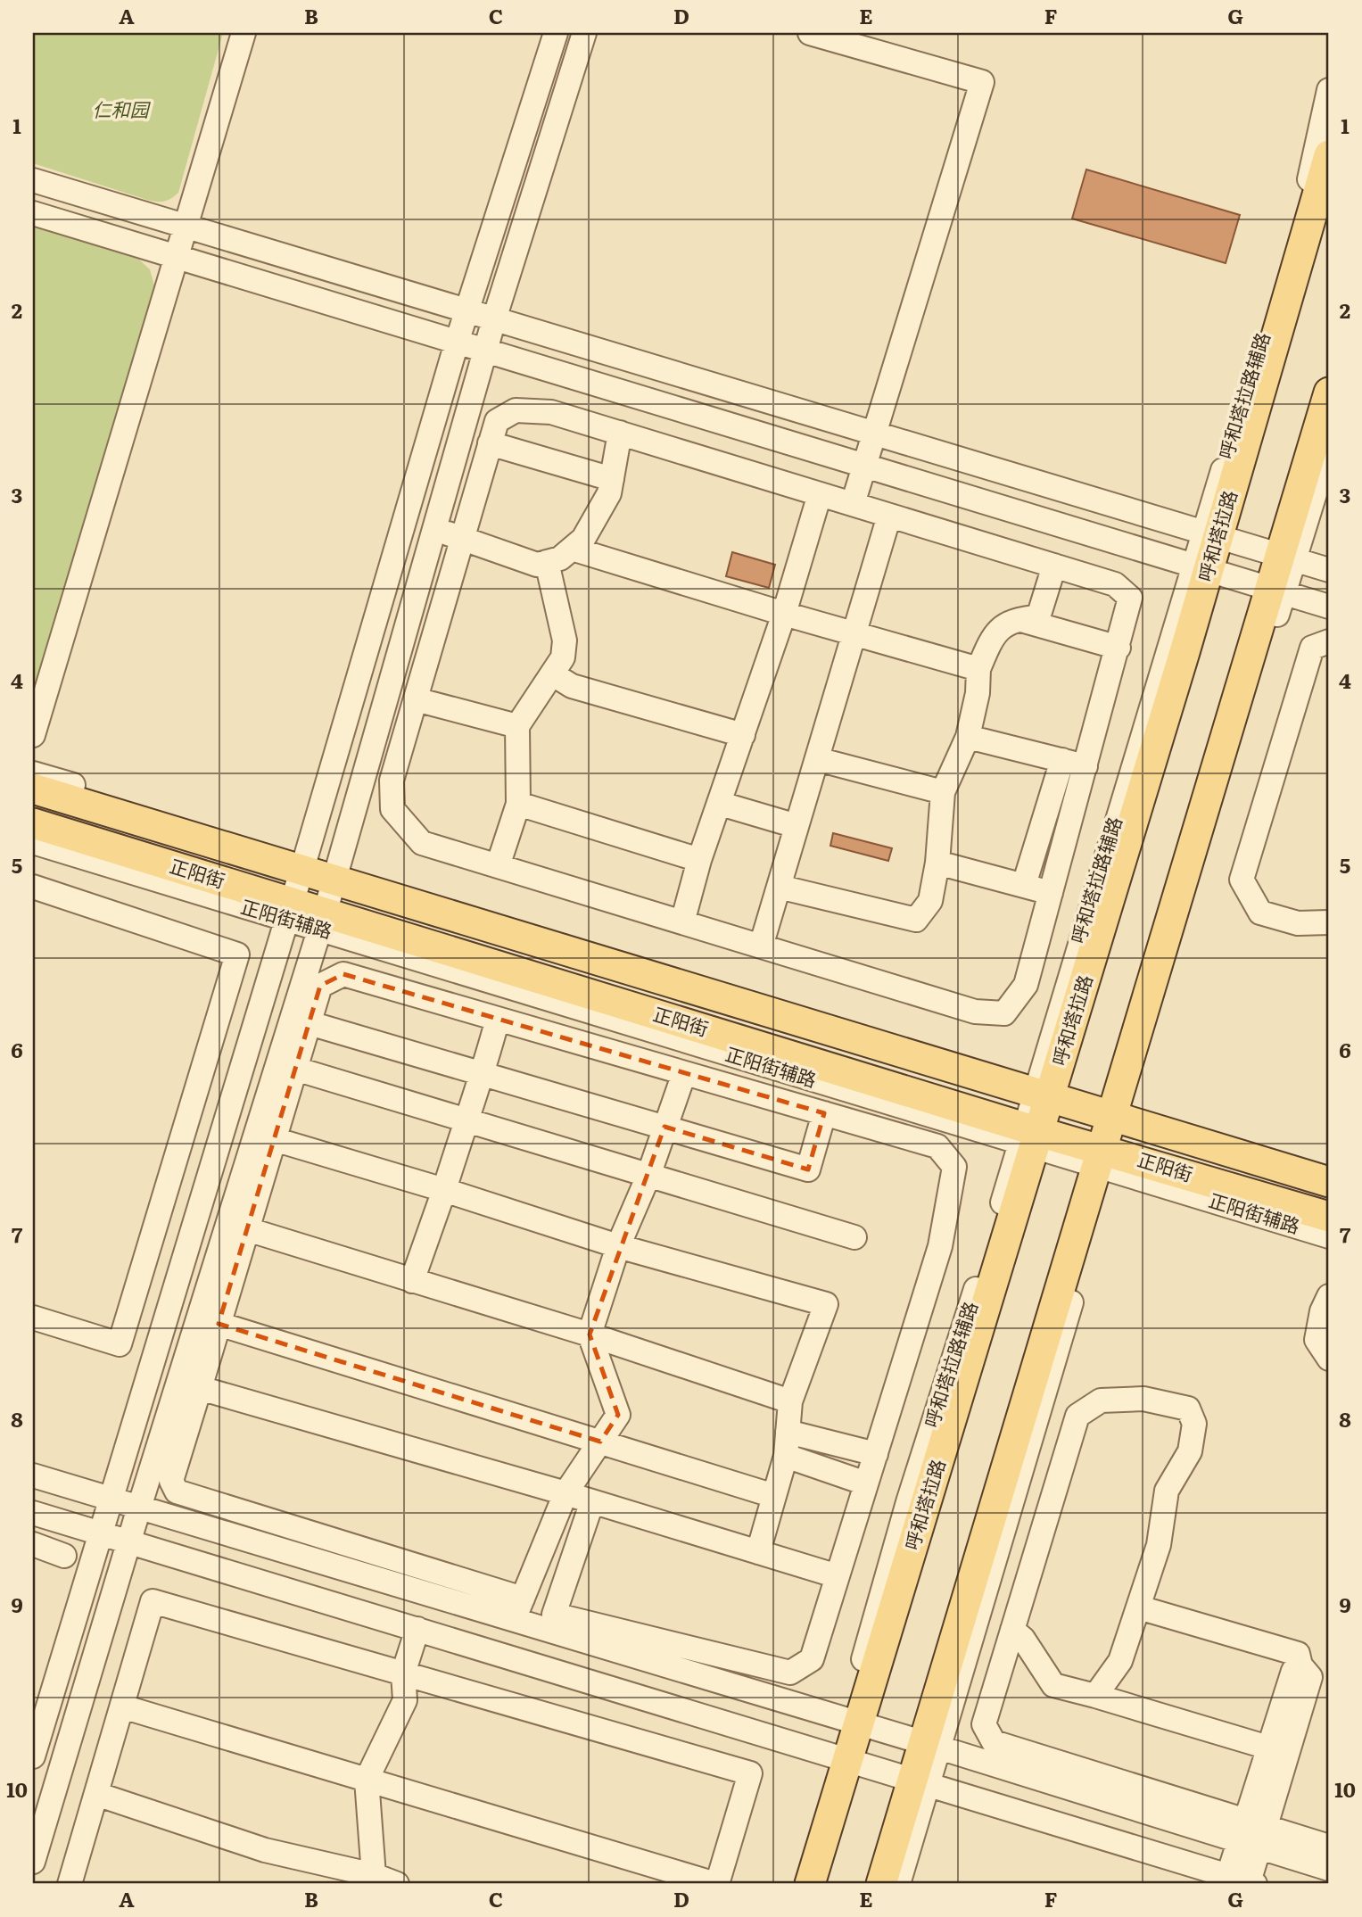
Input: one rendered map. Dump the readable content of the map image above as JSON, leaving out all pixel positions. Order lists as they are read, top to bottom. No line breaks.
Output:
{"streets":{"main road":["呼和塔拉路","正阳街"],"street":["呼和塔拉路辅路","正阳街辅路"]},"crossings":[["呼和塔拉路辅路","呼和塔拉路"],["呼和塔拉路","正阳街"],["正阳街","正阳街辅路"]],"parks":["仁和园"],"grid":{"columns":["A","B","C","D","E","F","G"],"rows":["1","2","3","4","5","6","7","8","9","10"]}}
